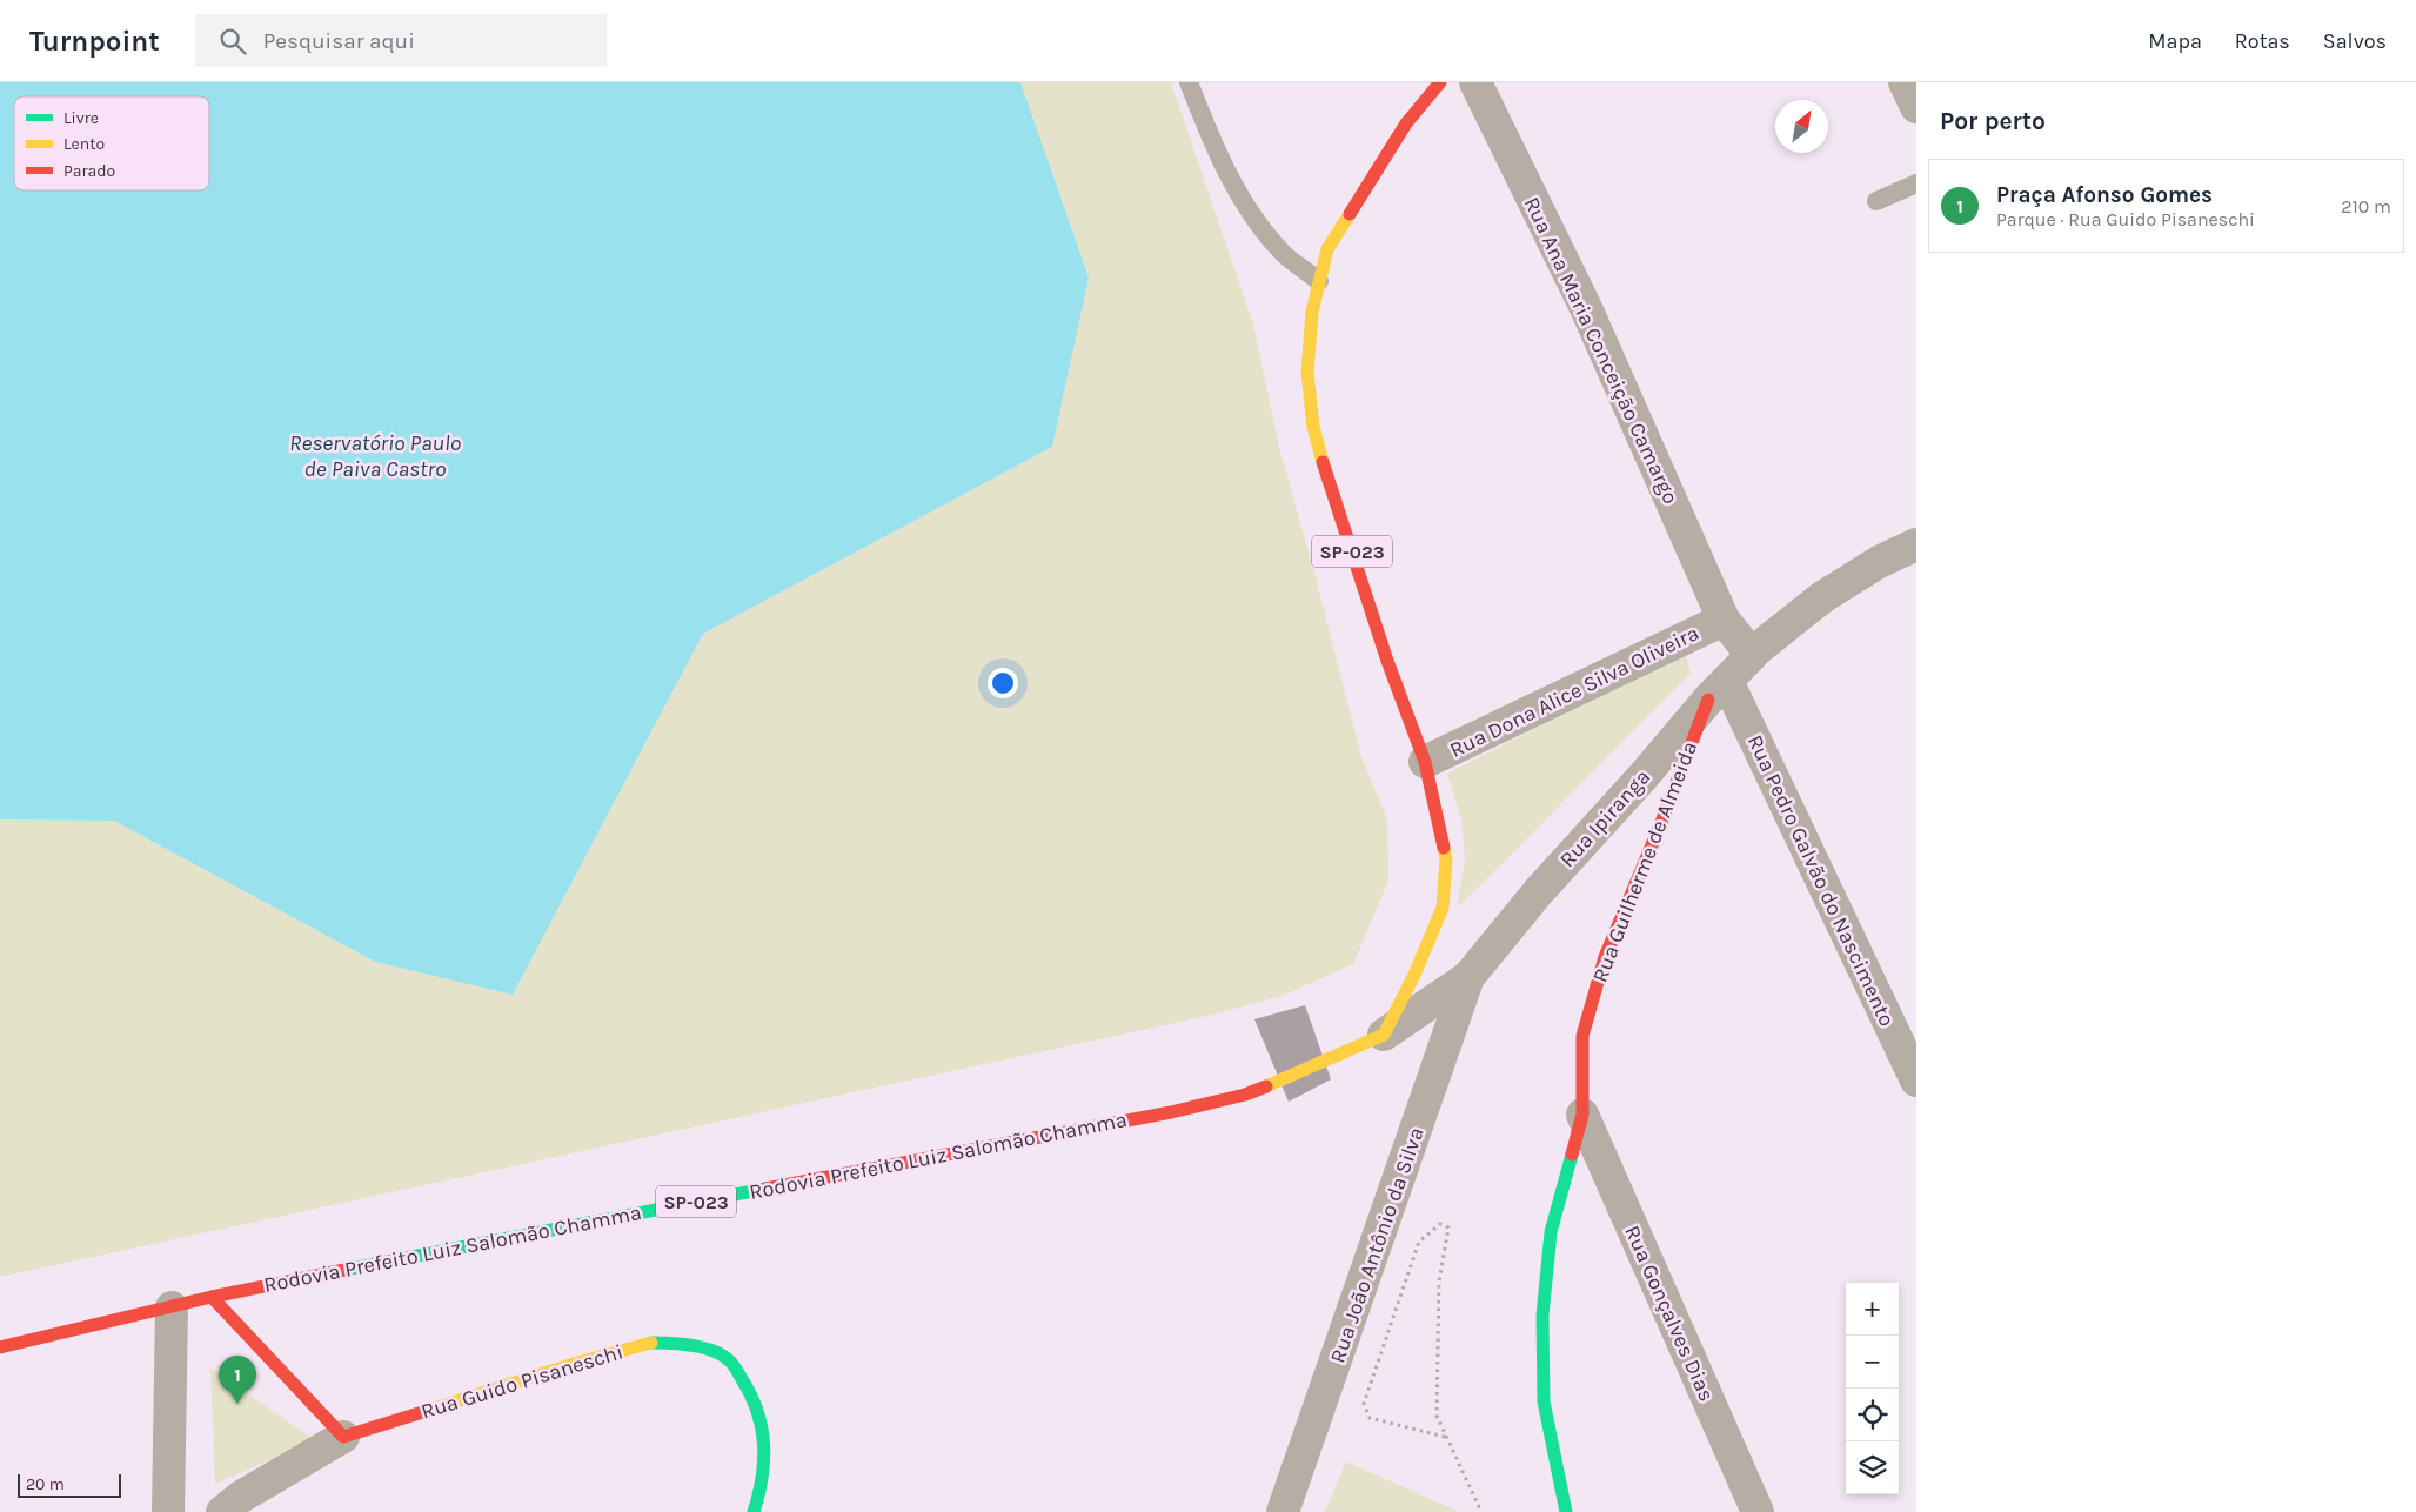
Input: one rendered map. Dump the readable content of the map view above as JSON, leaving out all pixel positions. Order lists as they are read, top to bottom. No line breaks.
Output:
{"streets":{"main road":["SP-023","Rua Guilherme de Almeida","Rodovia Prefeito Luiz Salomão Chamma","Rua Guido Pisaneschi"],"street":["Rua Ana Maria Conceição Camargo","Rua Dona Alice Silva Oliveira","Rua Ipiranga","Rua Pedro Galvão do Nascimento","Rua João Antônio da Silva","Rua Gonçalves Dias"]},"crossings":[["Rua Ana Maria Conceição Camargo","Rua Dona Alice Silva Oliveira"],["Rua Ana Maria Conceição Camargo","Rua Ipiranga"],["SP-023","Rua Dona Alice Silva Oliveira"],["SP-023","Rua Ipiranga"],["SP-023","Rodovia Prefeito Luiz Salomão Chamma"],["Rua Ipiranga","Rua Guilherme de Almeida"],["Rua Ipiranga","Rua Pedro Galvão do Nascimento"],["Rua Ipiranga","Rodovia Prefeito Luiz Salomão Chamma"],["Rua Ipiranga","Rua João Antônio da Silva"],["Rua Guilherme de Almeida","Rua Pedro Galvão do Nascimento"],["Rua Guilherme de Almeida","Rua Gonçalves Dias"]],"water":["Reservatório Paulo de Paiva Castro"],"legend":["Livre","Lento","Parado"],"scale_bar":"20 m","north":"top right","page":{"header":"Turnpoint","search":"Pesquisar aqui","nav":["Mapa","Rotas","Salvos"],"heading":"Por perto","list":[{"mark":"1","name":"Praça Afonso Gomes","note":"Parque · Rua Guido Pisaneschi","value":"210 m"}],"map_buttons":["+","−"],"pins":"1","scale":"20 m"}}
